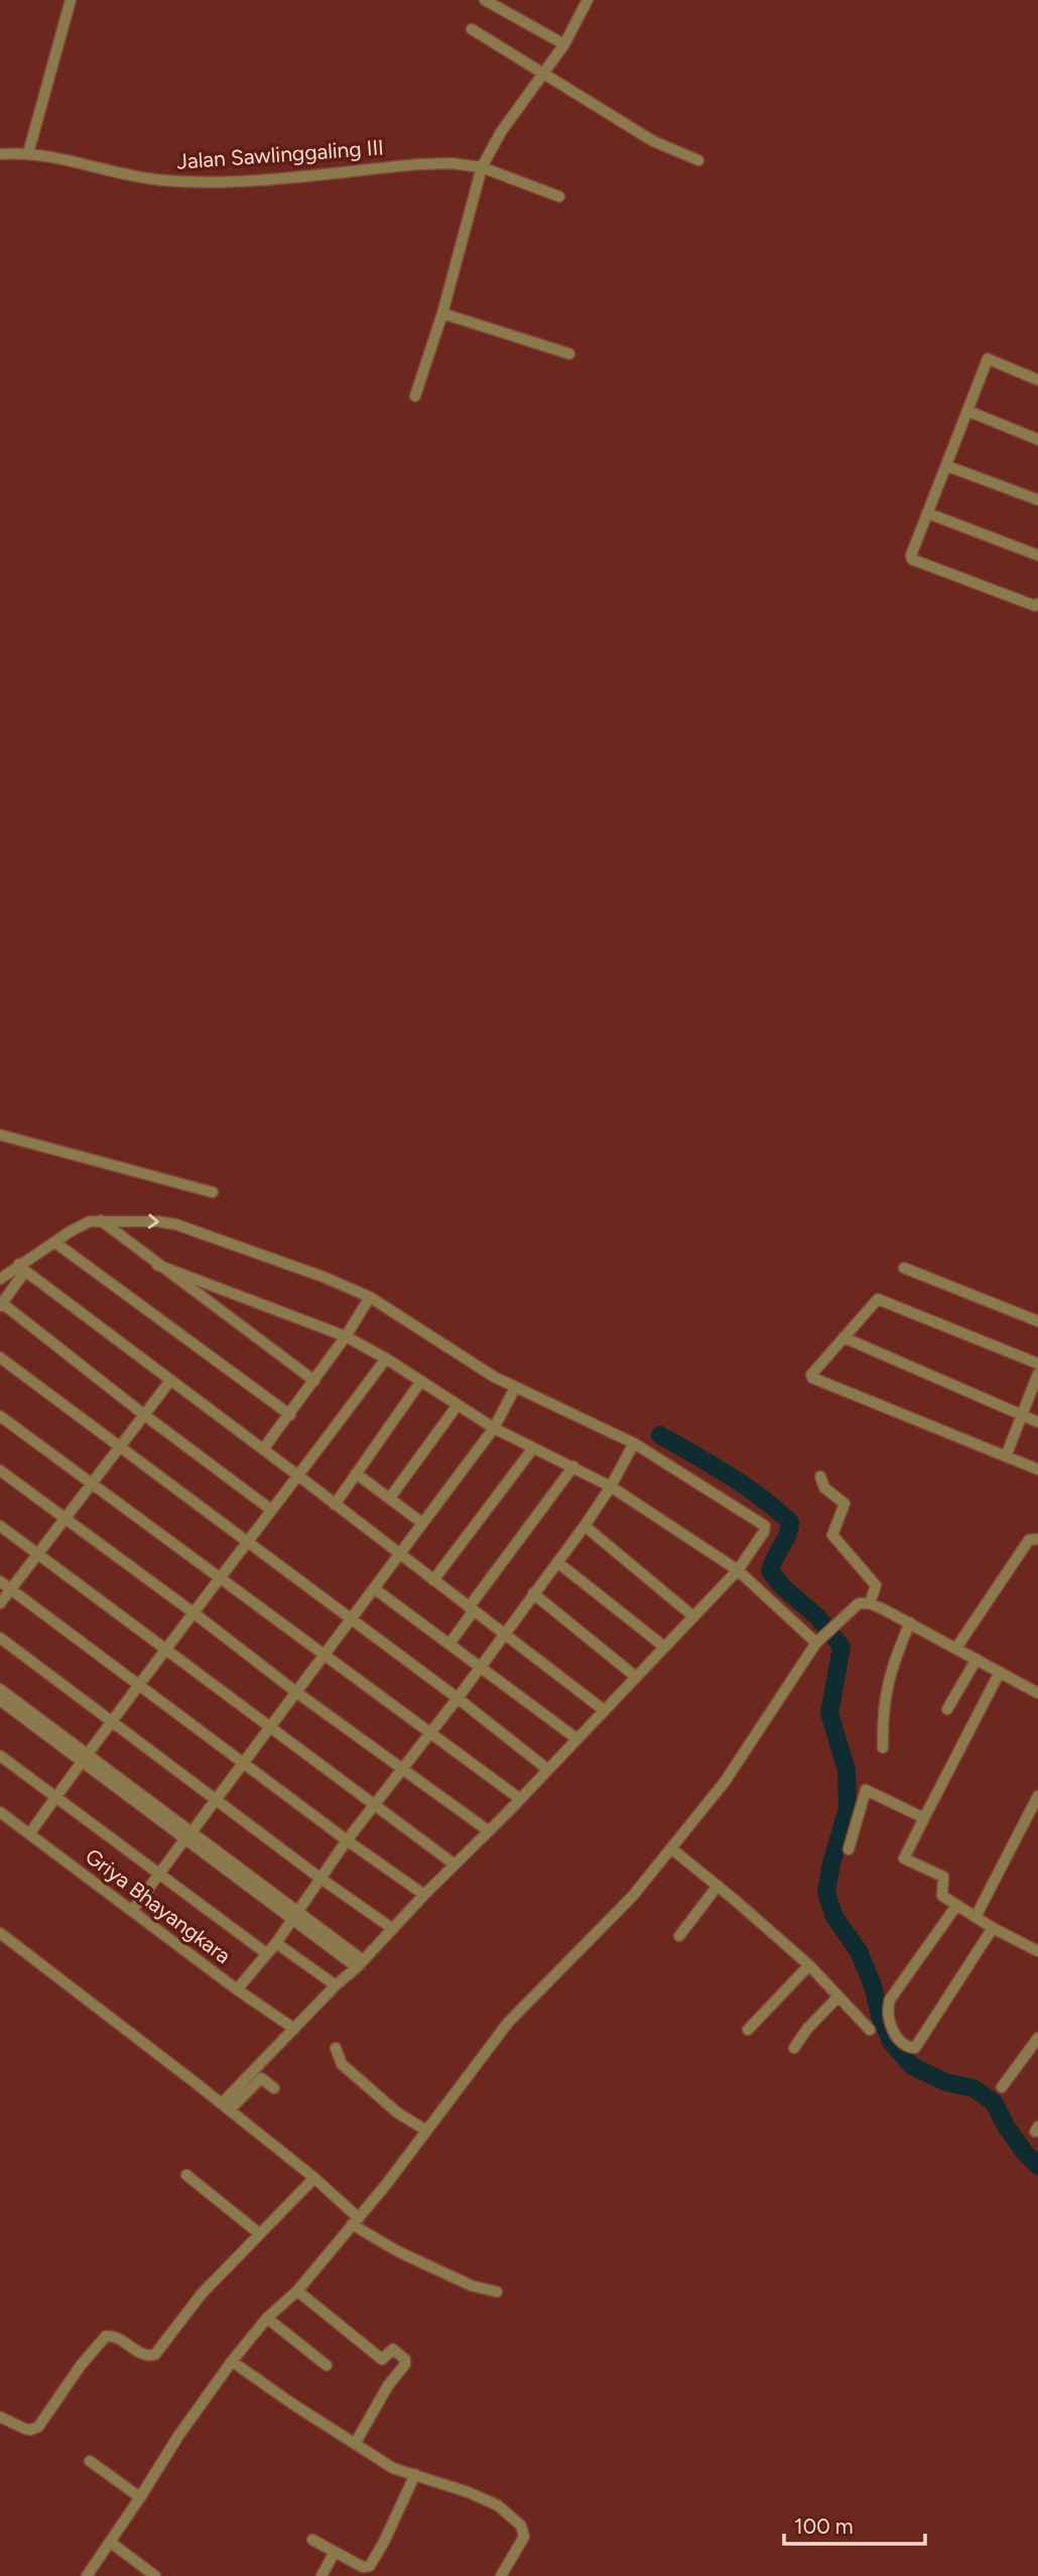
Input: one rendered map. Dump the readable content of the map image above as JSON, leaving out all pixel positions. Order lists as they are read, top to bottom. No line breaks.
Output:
{"streets":{"street":["Jalan Sawlinggaling III","Griya Bhayangkara"]},"scale_bar":"100 m"}
